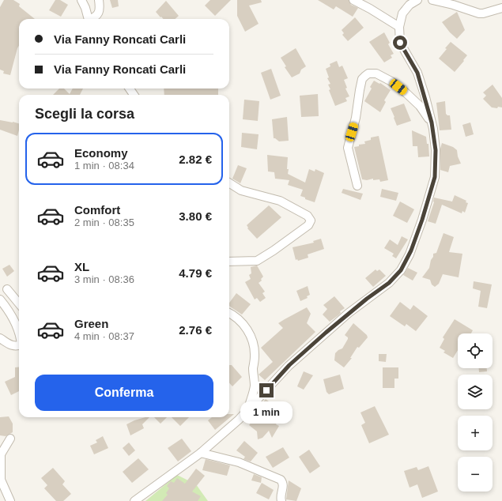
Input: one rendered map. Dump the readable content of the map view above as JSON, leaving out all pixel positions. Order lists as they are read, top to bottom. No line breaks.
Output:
{"page":{"banner":["Via Fanny Roncati Carli","Via Fanny Roncati Carli"],"heading":"Scegli la corsa","list":[{"name":"Economy","note":"1 min · 08:34","value":"2.82 €"},{"name":"Comfort","note":"2 min · 08:35","value":"3.80 €"},{"name":"XL","note":"3 min · 08:36","value":"4.79 €"},{"name":"Green","note":"4 min · 08:37","value":"2.76 €"}],"map_buttons":["+","−"],"buttons":"Conferma","bubble":"1 min"}}
